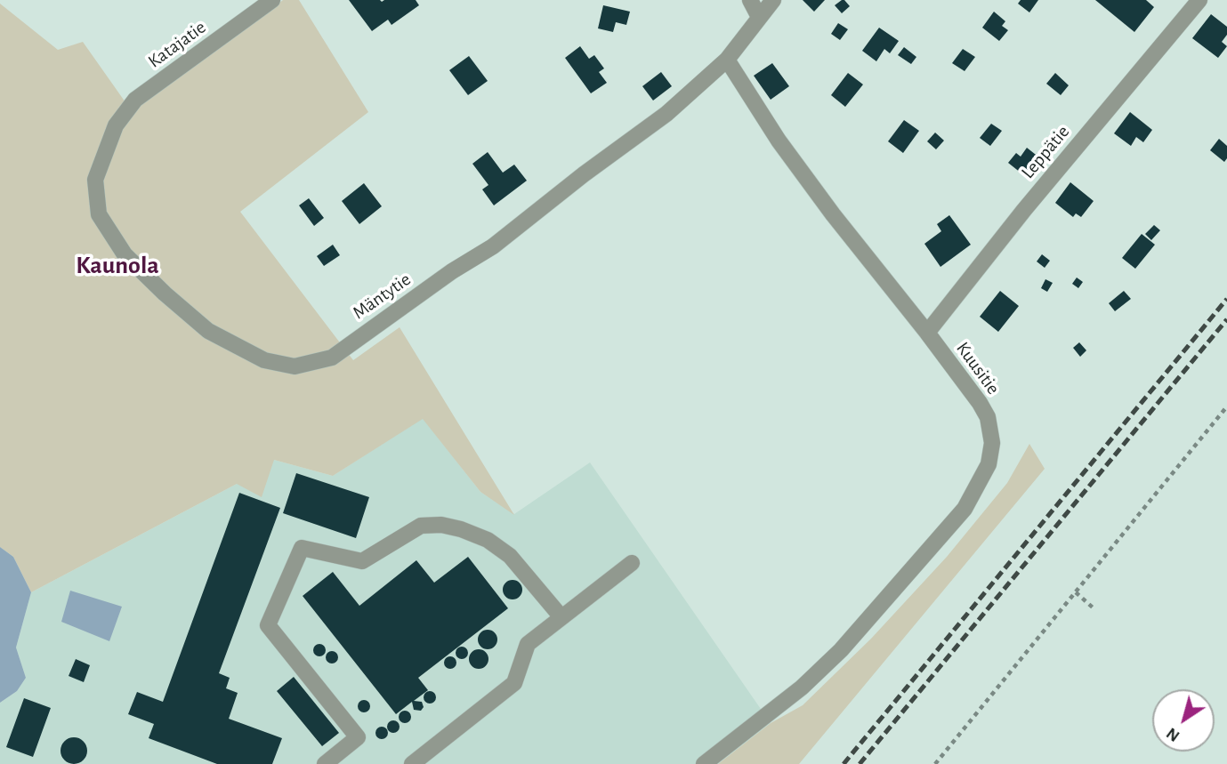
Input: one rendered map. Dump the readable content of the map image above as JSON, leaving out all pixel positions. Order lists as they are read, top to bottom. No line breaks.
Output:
{"streets":{"street":["Katajatie","Leppätie","Mäntytie","Kuusitie"]},"crossings":[["Katajatie","Mäntytie"],["Leppätie","Kuusitie"],["Mäntytie","Kuusitie"]],"districts":["Kaunola"],"north":"bottom left"}
